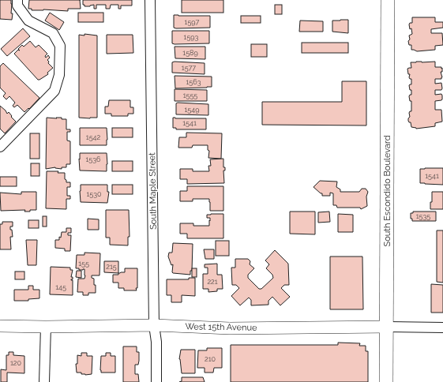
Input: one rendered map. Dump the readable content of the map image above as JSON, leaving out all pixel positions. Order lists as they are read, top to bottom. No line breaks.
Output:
{"streets":{"main road":["South Escondido Boulevard"],"street":["South Maple Street","West 15th Avenue"]},"crossings":[["South Maple Street","West 15th Avenue"],["South Escondido Boulevard","West 15th Avenue"]],"house_numbers":["1597","1593","1589","1577","1563","1555","1549","1541","1542","1536","1541","1530","1535","155","215","221","145","210","120"]}
